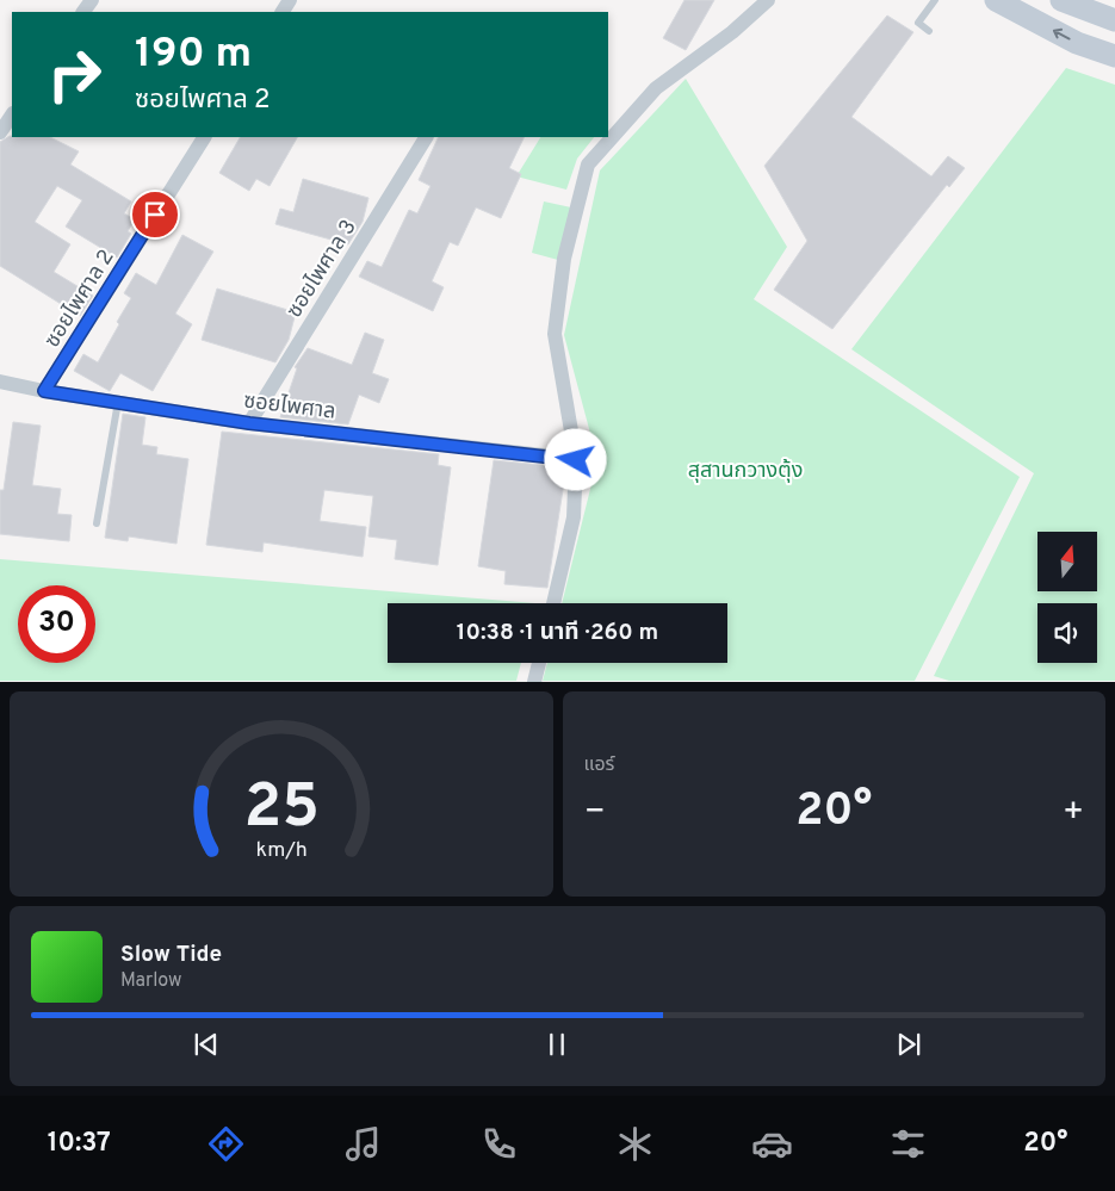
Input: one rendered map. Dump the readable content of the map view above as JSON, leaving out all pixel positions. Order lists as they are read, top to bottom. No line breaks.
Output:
{"streets":{"street":["ซอยไพศาล 3","ซอยไพศาล 2","ซอยไพศาล"]},"crossings":[["ซอยไพศาล 3","ซอยไพศาล"],["ซอยไพศาล 2","ซอยไพศาล"]],"parks":["สุสานกวางตุ้ง"],"north":"top","page":{"turn":["190 m","ซอยไพศาล 2"],"limit":"30","trip":"10:38 · 1 นาที · 260 m","tile":"แอร์","heat":["−","20°","+"],"song":["Slow Tide","Marlow"],"tabs":["10:37","20°"],"gauge":["25","km/h"]}}
